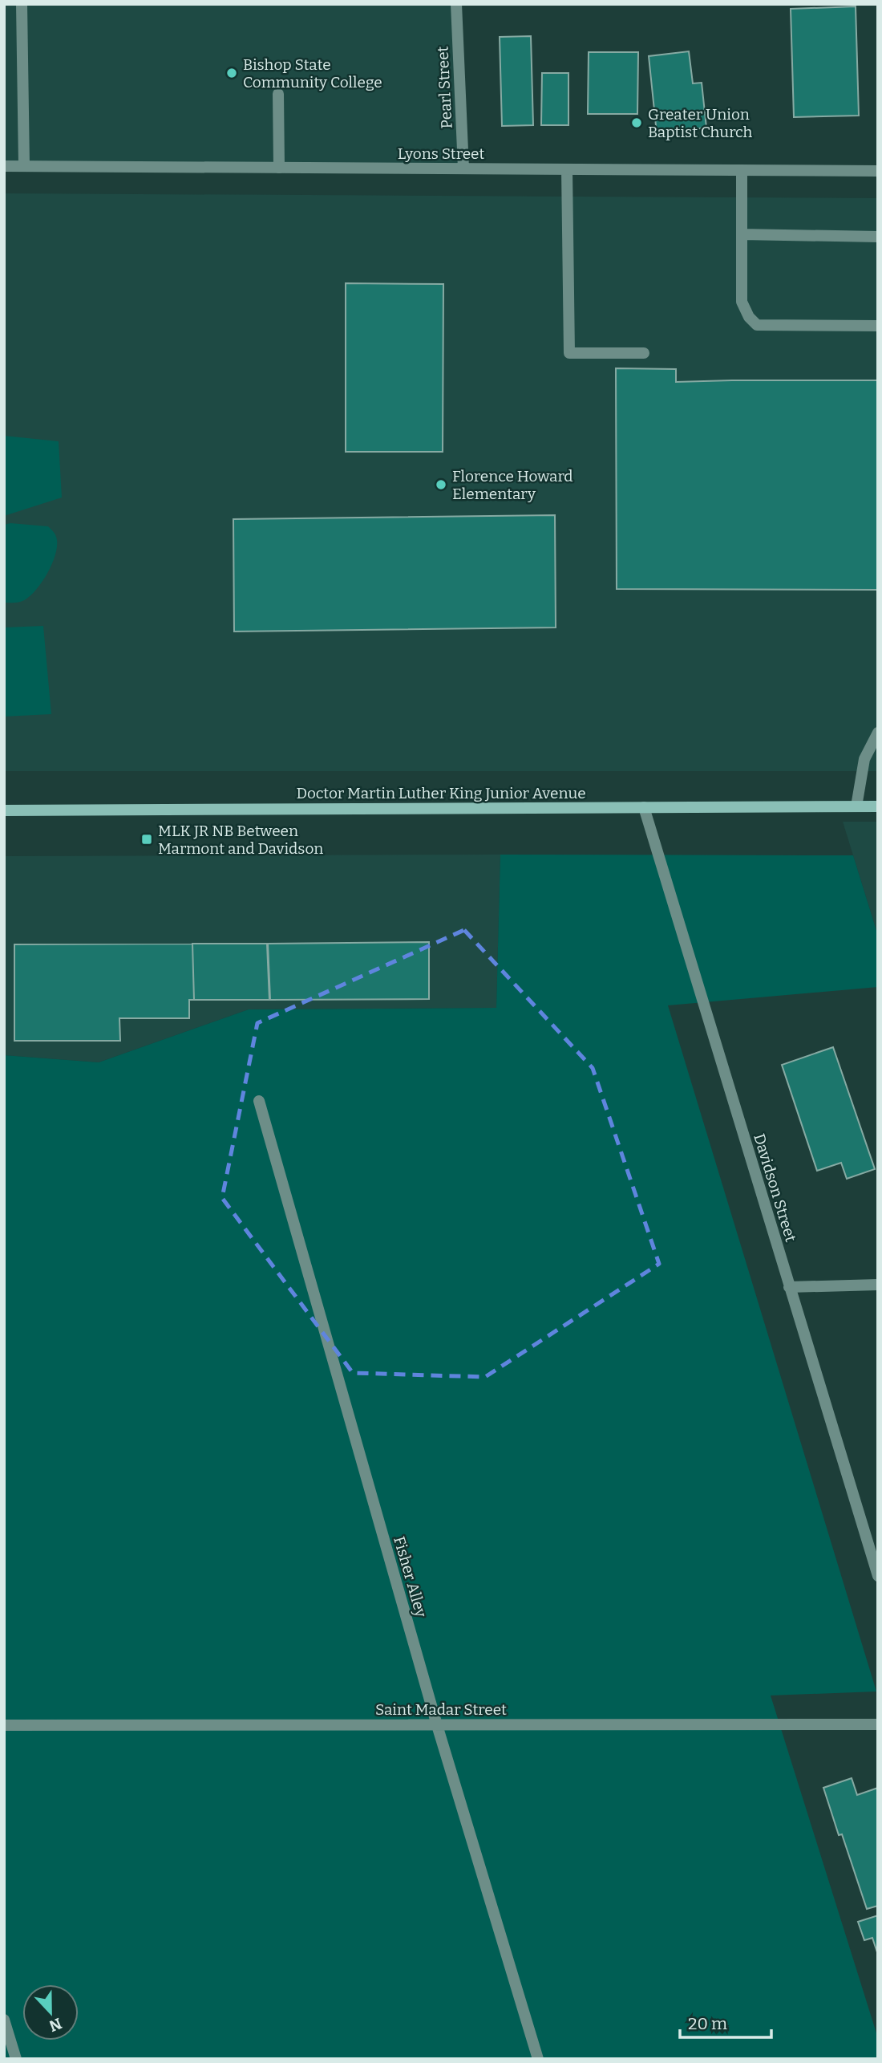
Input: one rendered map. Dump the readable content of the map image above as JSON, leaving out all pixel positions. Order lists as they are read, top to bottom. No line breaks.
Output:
{"streets":{"main road":["Doctor Martin Luther King Junior Avenue"],"street":["Pearl Street","Lyons Street","Davidson Street","Fisher Alley","Saint Madar Street"]},"crossings":[["Pearl Street","Lyons Street"],["Doctor Martin Luther King Junior Avenue","Davidson Street"],["Fisher Alley","Saint Madar Street"]],"places":{"other":["Bishop State Community College","Greater Union Baptist Church","Florence Howard Elementary"],"transit":["MLK JR NB Between Marmont and Davidson"]},"scale_bar":"20 m","north":"bottom"}
